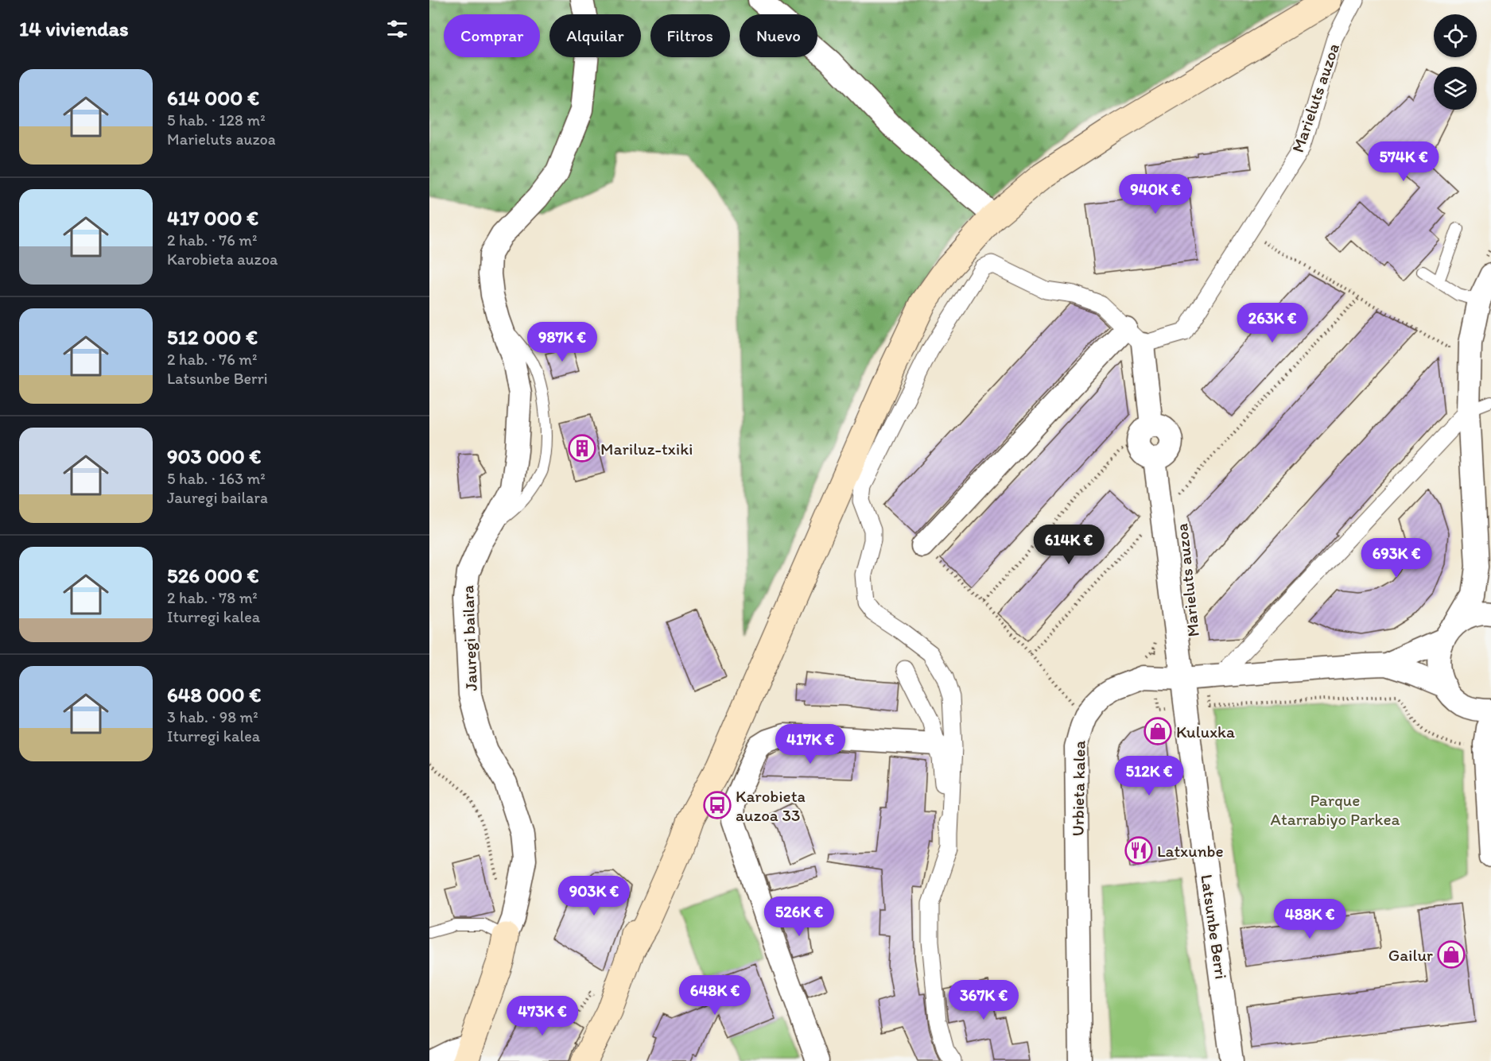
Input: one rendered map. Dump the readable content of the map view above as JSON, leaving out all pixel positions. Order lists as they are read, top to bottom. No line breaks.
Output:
{"streets":{"street":["Marieluts auzoa","Jauregi bailara","Urbieta kalea","Latsunbe Berri"]},"crossings":[["Marieluts auzoa","Urbieta kalea"],["Marieluts auzoa","Latsunbe Berri"],["Urbieta kalea","Latsunbe Berri"]],"parks":["Parque Atarrabiyo Parkea"],"places":{"building":["Mariluz-txiki"],"shop":["Kuluxka","Gailur"],"bus stop":["Karobieta auzoa 33"],"restaurant":["Latxunbe"]},"page":{"heading":"14 viviendas","chip":["Comprar","Alquilar","Filtros","Nuevo"],"list":[{"name":"614 000 €","note":"5 hab. · 128 m² · Marieluts auzoa"},{"name":"417 000 €","note":"2 hab. · 76 m² · Karobieta auzoa"},{"name":"512 000 €","note":"2 hab. · 76 m² · Latsunbe Berri"},{"name":"903 000 €","note":"5 hab. · 163 m² · Jauregi bailara"},{"name":"526 000 €","note":"2 hab. · 78 m² · Iturregi kalea"},{"name":"648 000 €","note":"3 hab. · 98 m² · Iturregi kalea"}],"price":["574K €","940K €","263K €","987K €","614K €","693K €","417K €","512K €","903K €","526K €","488K €","648K €","367K €","473K €"]}}
